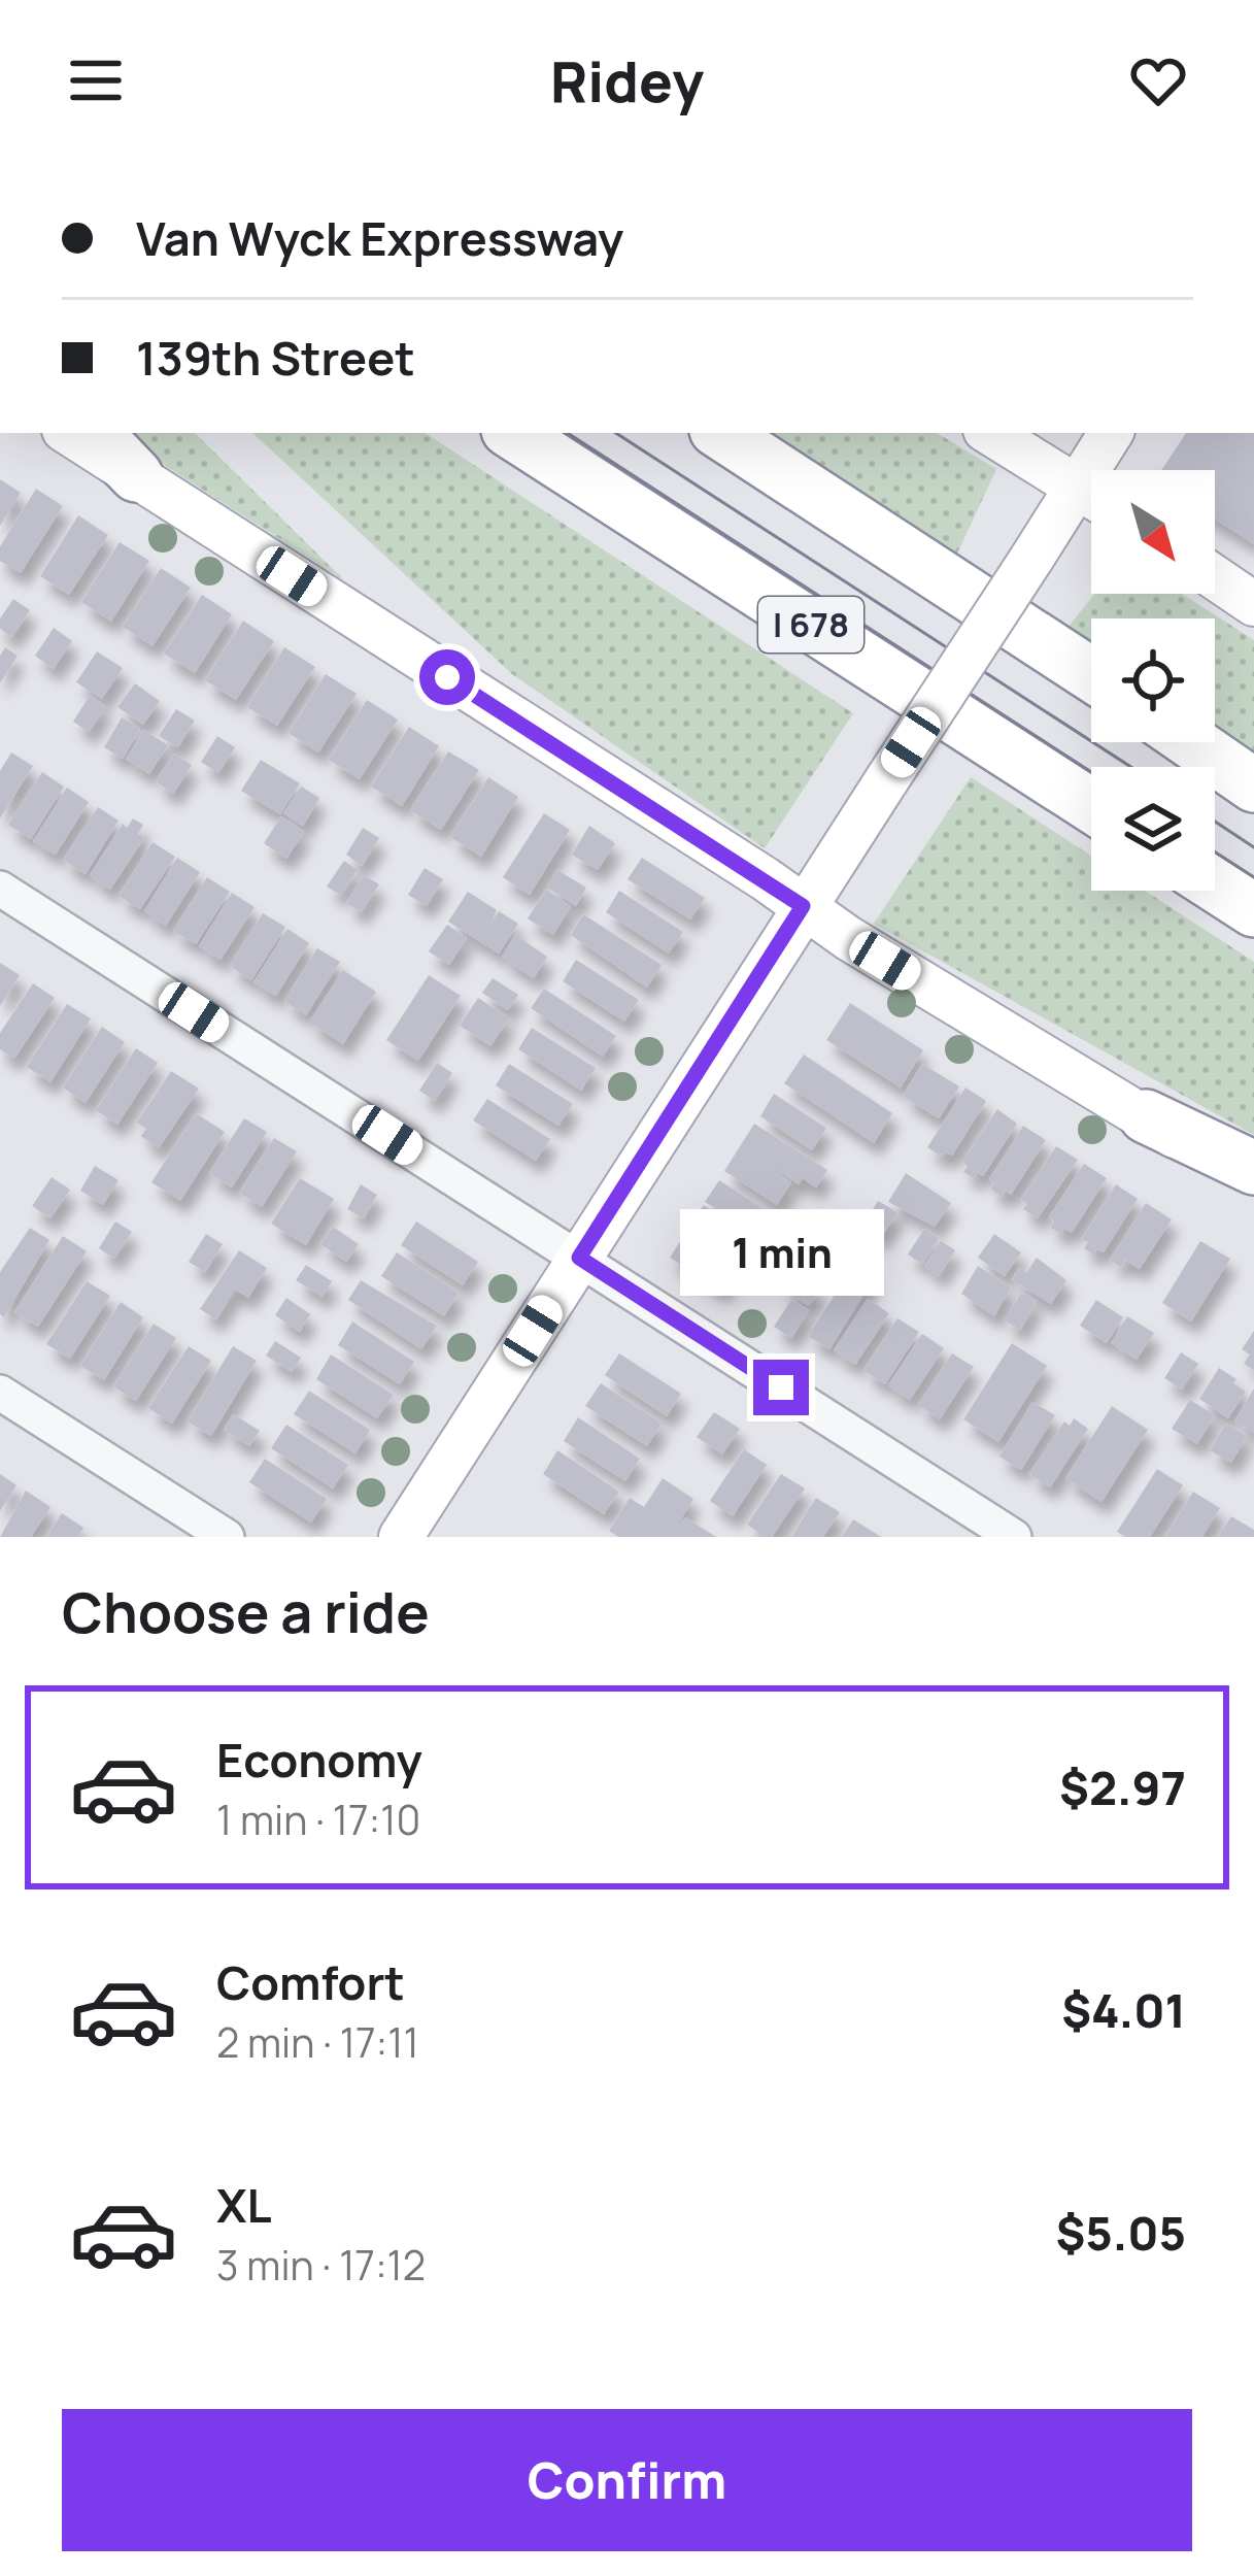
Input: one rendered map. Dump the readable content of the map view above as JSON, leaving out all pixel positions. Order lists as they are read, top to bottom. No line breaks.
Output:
{"streets":{"highway":["I 678"]},"north":"bottom right","page":{"header":"Ridey","banner":["Van Wyck Expressway","139th Street"],"bubble":"1 min","heading":"Choose a ride","list":[{"name":"Economy","note":"1 min · 17:10","value":"$2.97"},{"name":"Comfort","note":"2 min · 17:11","value":"$4.01"},{"name":"XL","note":"3 min · 17:12","value":"$5.05"}],"buttons":"Confirm"}}
